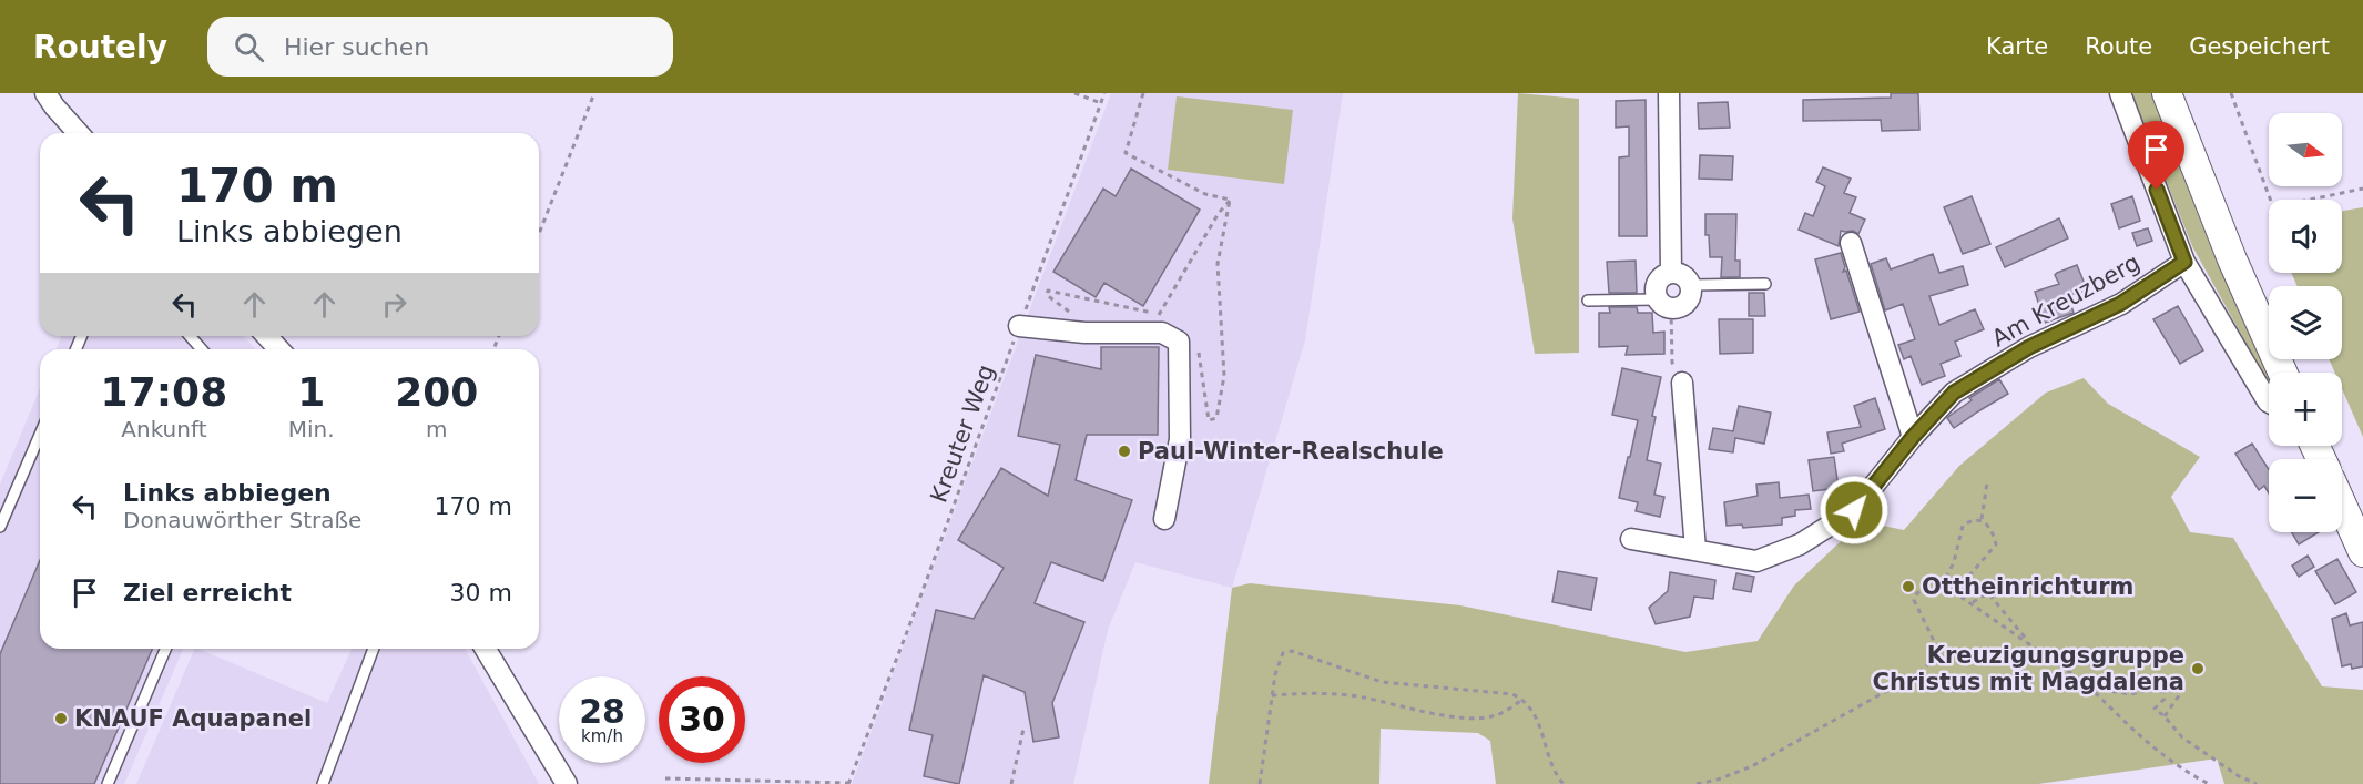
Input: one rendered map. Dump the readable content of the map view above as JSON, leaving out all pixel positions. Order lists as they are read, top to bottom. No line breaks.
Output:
{"streets":{"street":["Am Kreuzberg"],"path":["Kreuter Weg"]},"places":["Paul-Winter-Realschule","Ottheinrichturm","Kreuzigungsgruppe Christus mit Magdalena","KNAUF Aquapanel"],"north":"right","page":{"header":"Routely","search":"Hier suchen","nav":["Karte","Route","Gespeichert"],"map_buttons":["+","−"],"turn":["170 m","Links abbiegen"],"eta":["17:08","Ankunft","1","Min.","200","m"],"list":[{"name":"Links abbiegen","note":"Donauwörther Straße","value":"170 m"},{"name":"Ziel erreicht","value":"30 m"}],"speed":"28 km/h","limit":"30"}}
